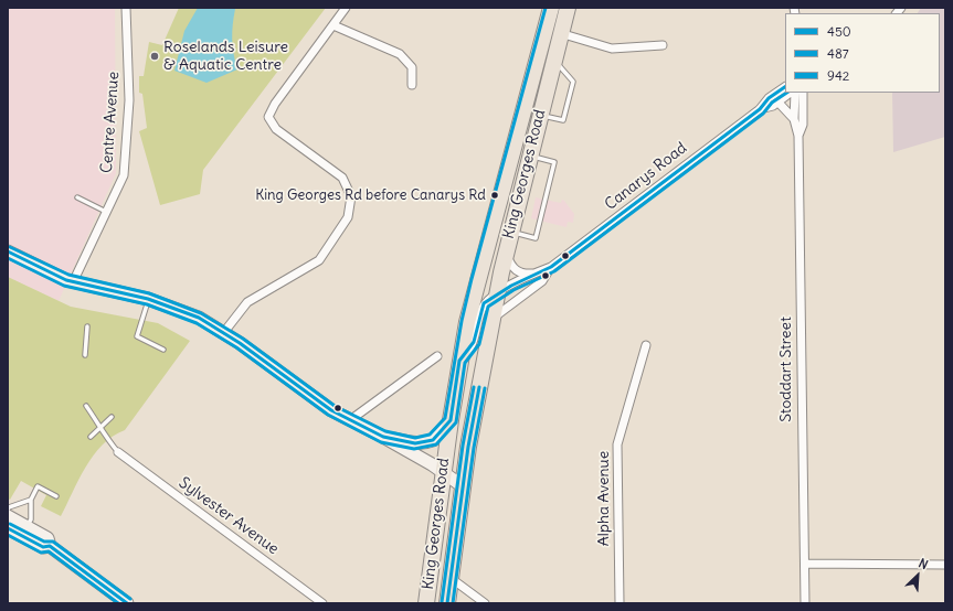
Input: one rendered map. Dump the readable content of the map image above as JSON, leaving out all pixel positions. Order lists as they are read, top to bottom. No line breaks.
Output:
{"streets":{"highway":["King Georges Road"],"street":["Centre Avenue","Canarys Road","Stoddart Street","Alpha Avenue","Sylvester Avenue"]},"crossings":[["King Georges Road","Canarys Road"],["Canarys Road","Stoddart Street"]],"places":["Roselands Leisure & Aquatic Centre","King Georges Rd before Canarys Rd"],"lines":["transit line 942","transit line 450","transit line 487"],"legend":["450","487","942"],"north":"top right"}
